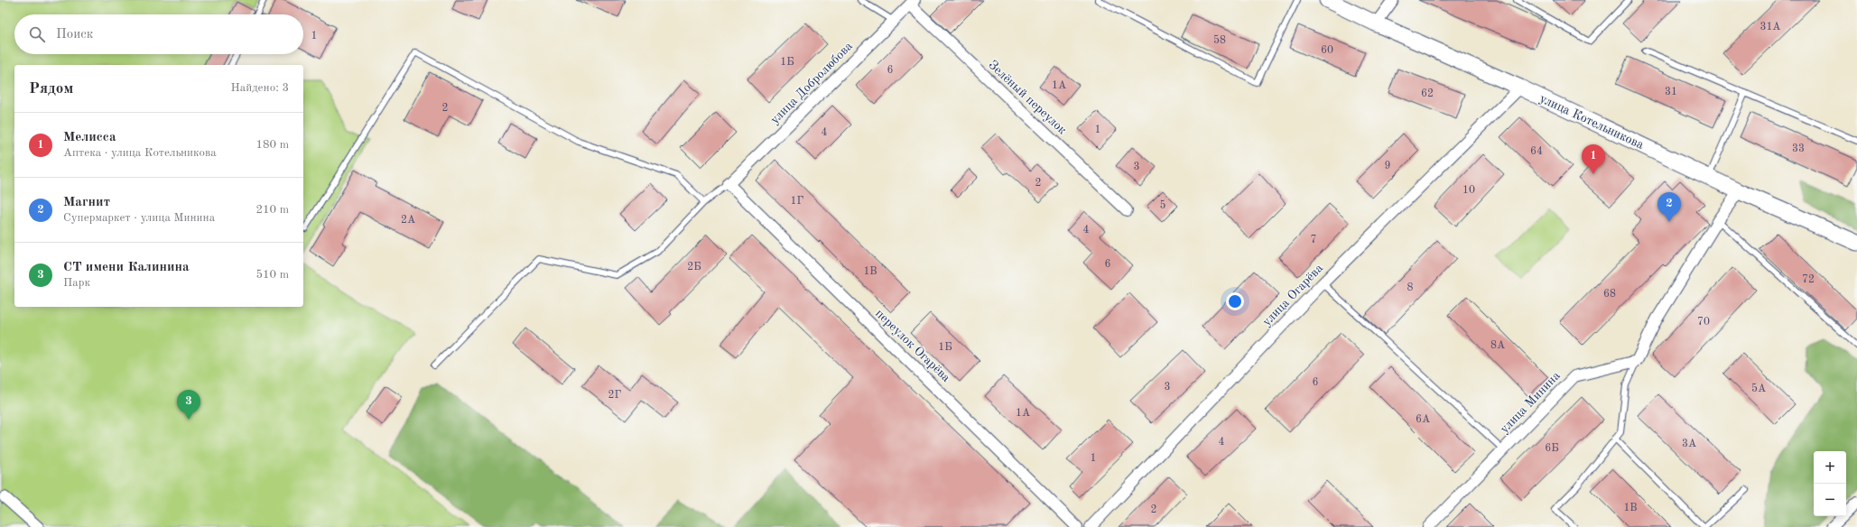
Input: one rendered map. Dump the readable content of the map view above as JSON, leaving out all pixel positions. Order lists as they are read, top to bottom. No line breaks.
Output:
{"streets":{"street":["улица Добролюбова","Зелёный переулок","улица Котельникова","улица Огарёва","переулок Огарёва","улица Минина"]},"crossings":[["улица Добролюбова","Зелёный переулок"],["улица Добролюбова","переулок Огарёва"],["улица Котельникова","улица Огарёва"]],"house_numbers":["31А","1","58","60","1Б","6","1А","31","62","2","1","4","33","64","9","3","2","10","1Г","5","2А","4","7","6","2Б","1В","72","8","68","70","8А","1Б","6","3","5А","2Г","1А","6А","4","3А","6Б","1","1В","2"],"page":{"search":"Поиск","heading":["Рядом","Найдено: 3"],"list":[{"mark":"1","name":"Мелисса","note":"Аптека · улица Котельникова","value":"180 m"},{"mark":"2","name":"Магнит","note":"Супермаркет · улица Минина","value":"210 m"},{"mark":"3","name":"СТ имени Калинина","note":"Парк","value":"510 m"}],"pins":["1","2","3"],"map_buttons":["+","−"]}}
